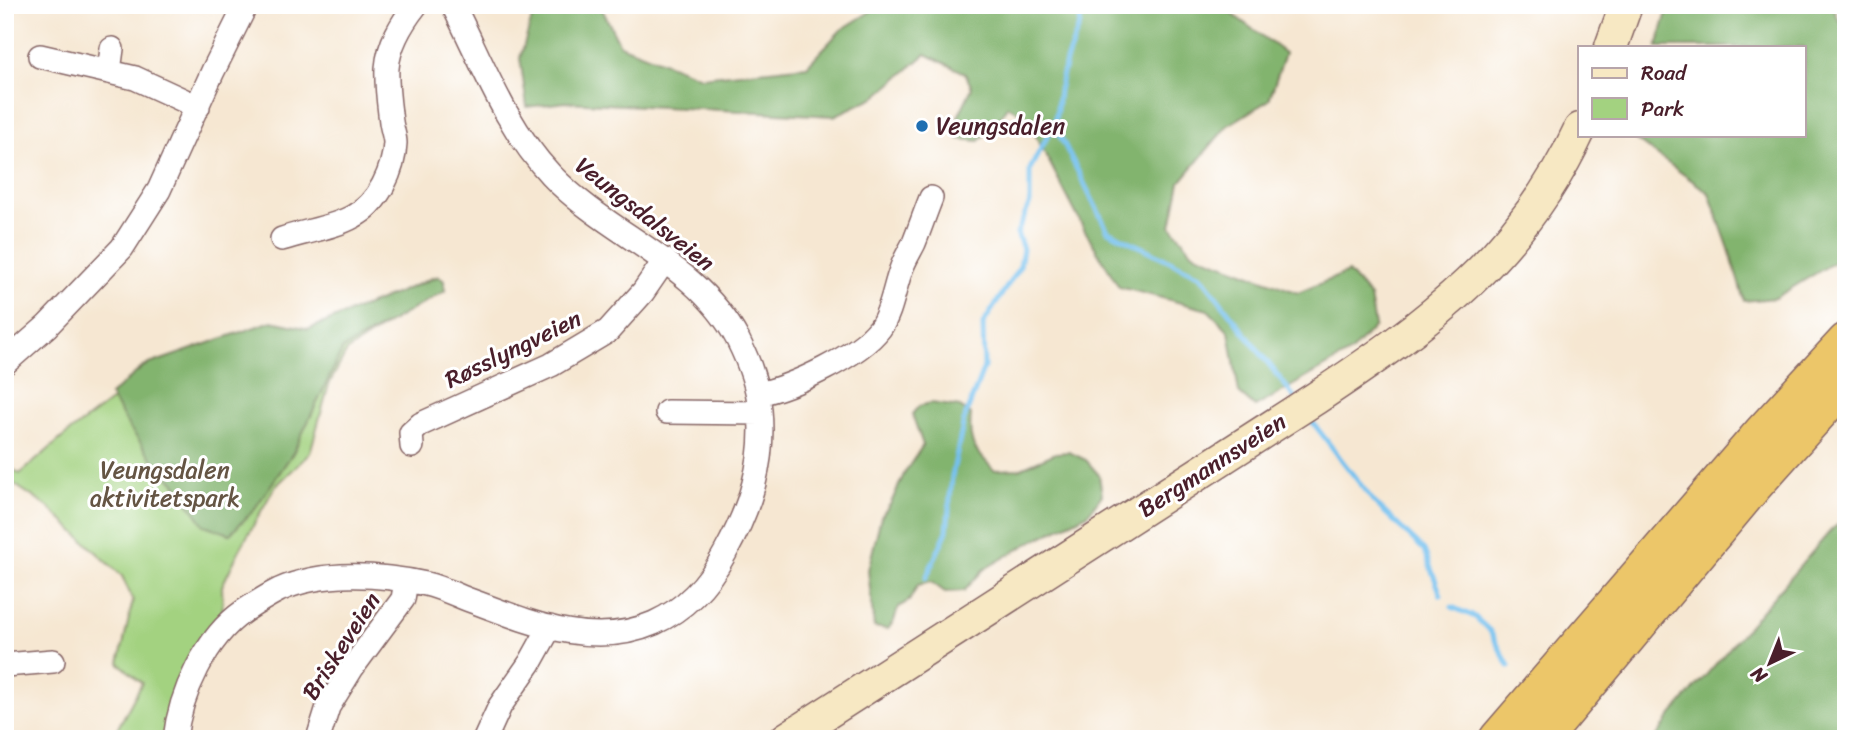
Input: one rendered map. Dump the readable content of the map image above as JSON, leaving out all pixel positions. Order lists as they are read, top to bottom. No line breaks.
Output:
{"streets":{"main road":["Bergmannsveien"],"street":["Veungsdalsveien","Røsslyngveien","Briskeveien"]},"crossings":[["Veungsdalsveien","Røsslyngveien"],["Veungsdalsveien","Briskeveien"]],"parks":["Veungsdalen aktivitetspark"],"places":["Veungsdalen"],"legend":["Road","Park"],"north":"bottom left"}
